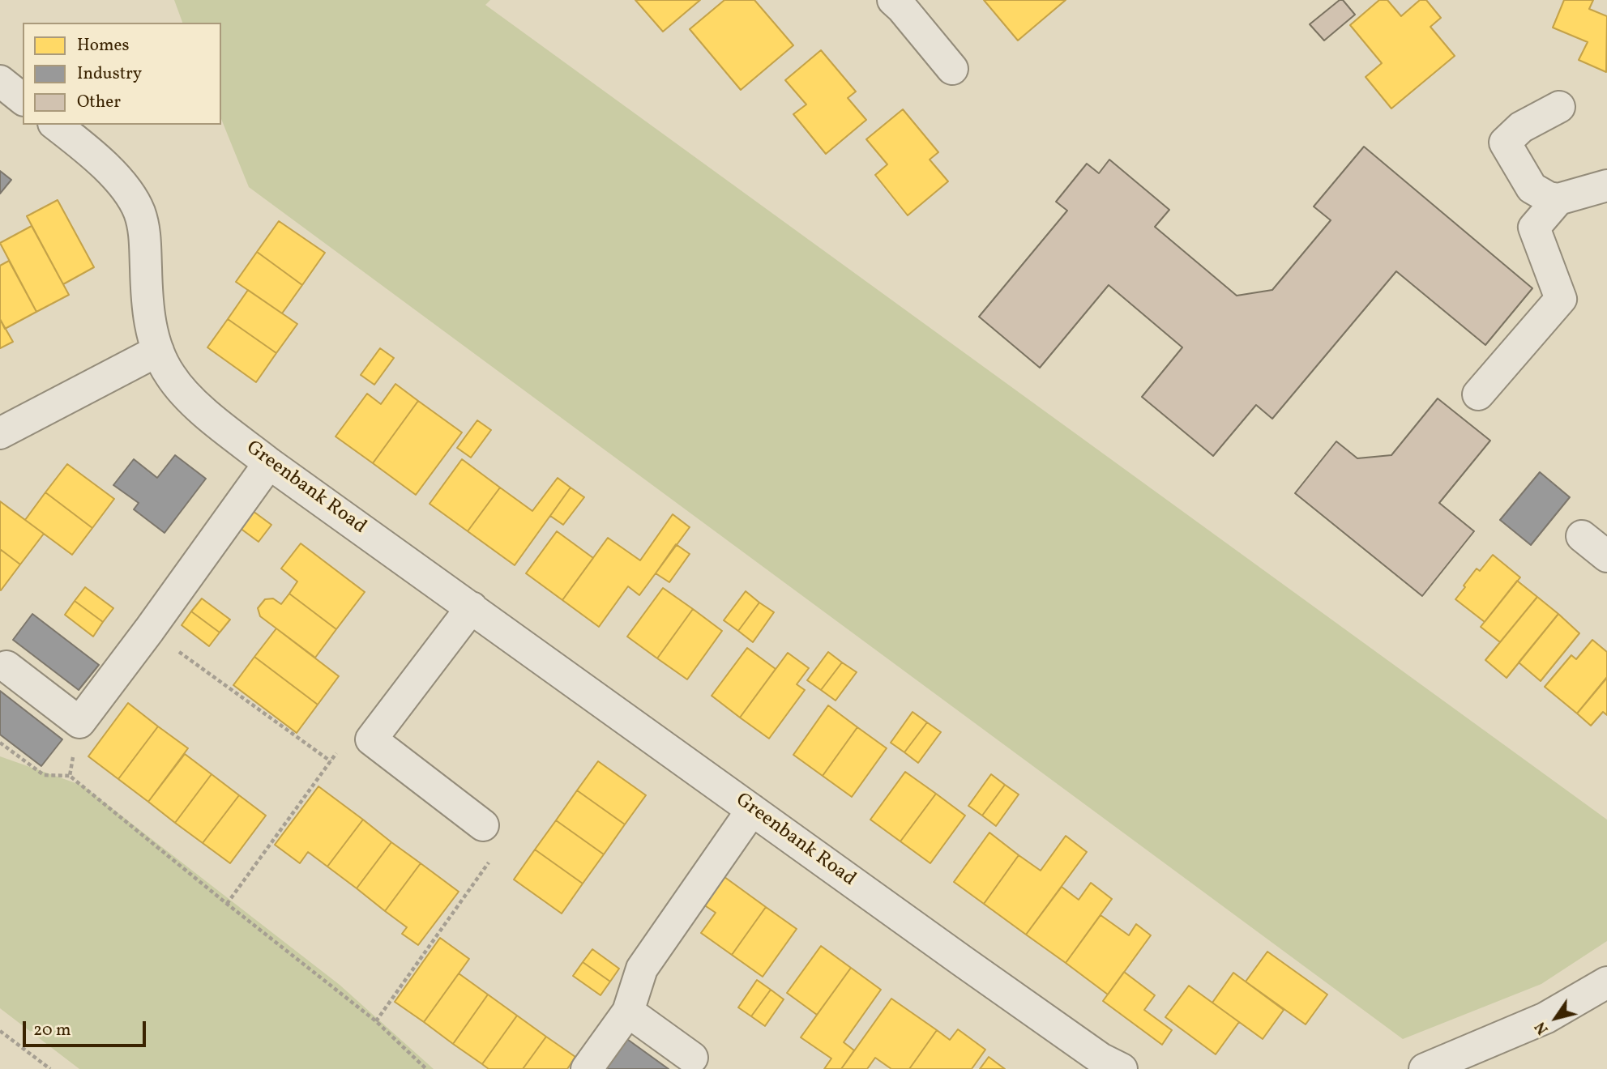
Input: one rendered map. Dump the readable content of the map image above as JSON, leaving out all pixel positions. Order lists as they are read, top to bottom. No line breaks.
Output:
{"streets":{"street":["Greenbank Road"]},"legend":["Homes","Industry","Other"],"scale_bar":"20 m","north":"bottom left"}
